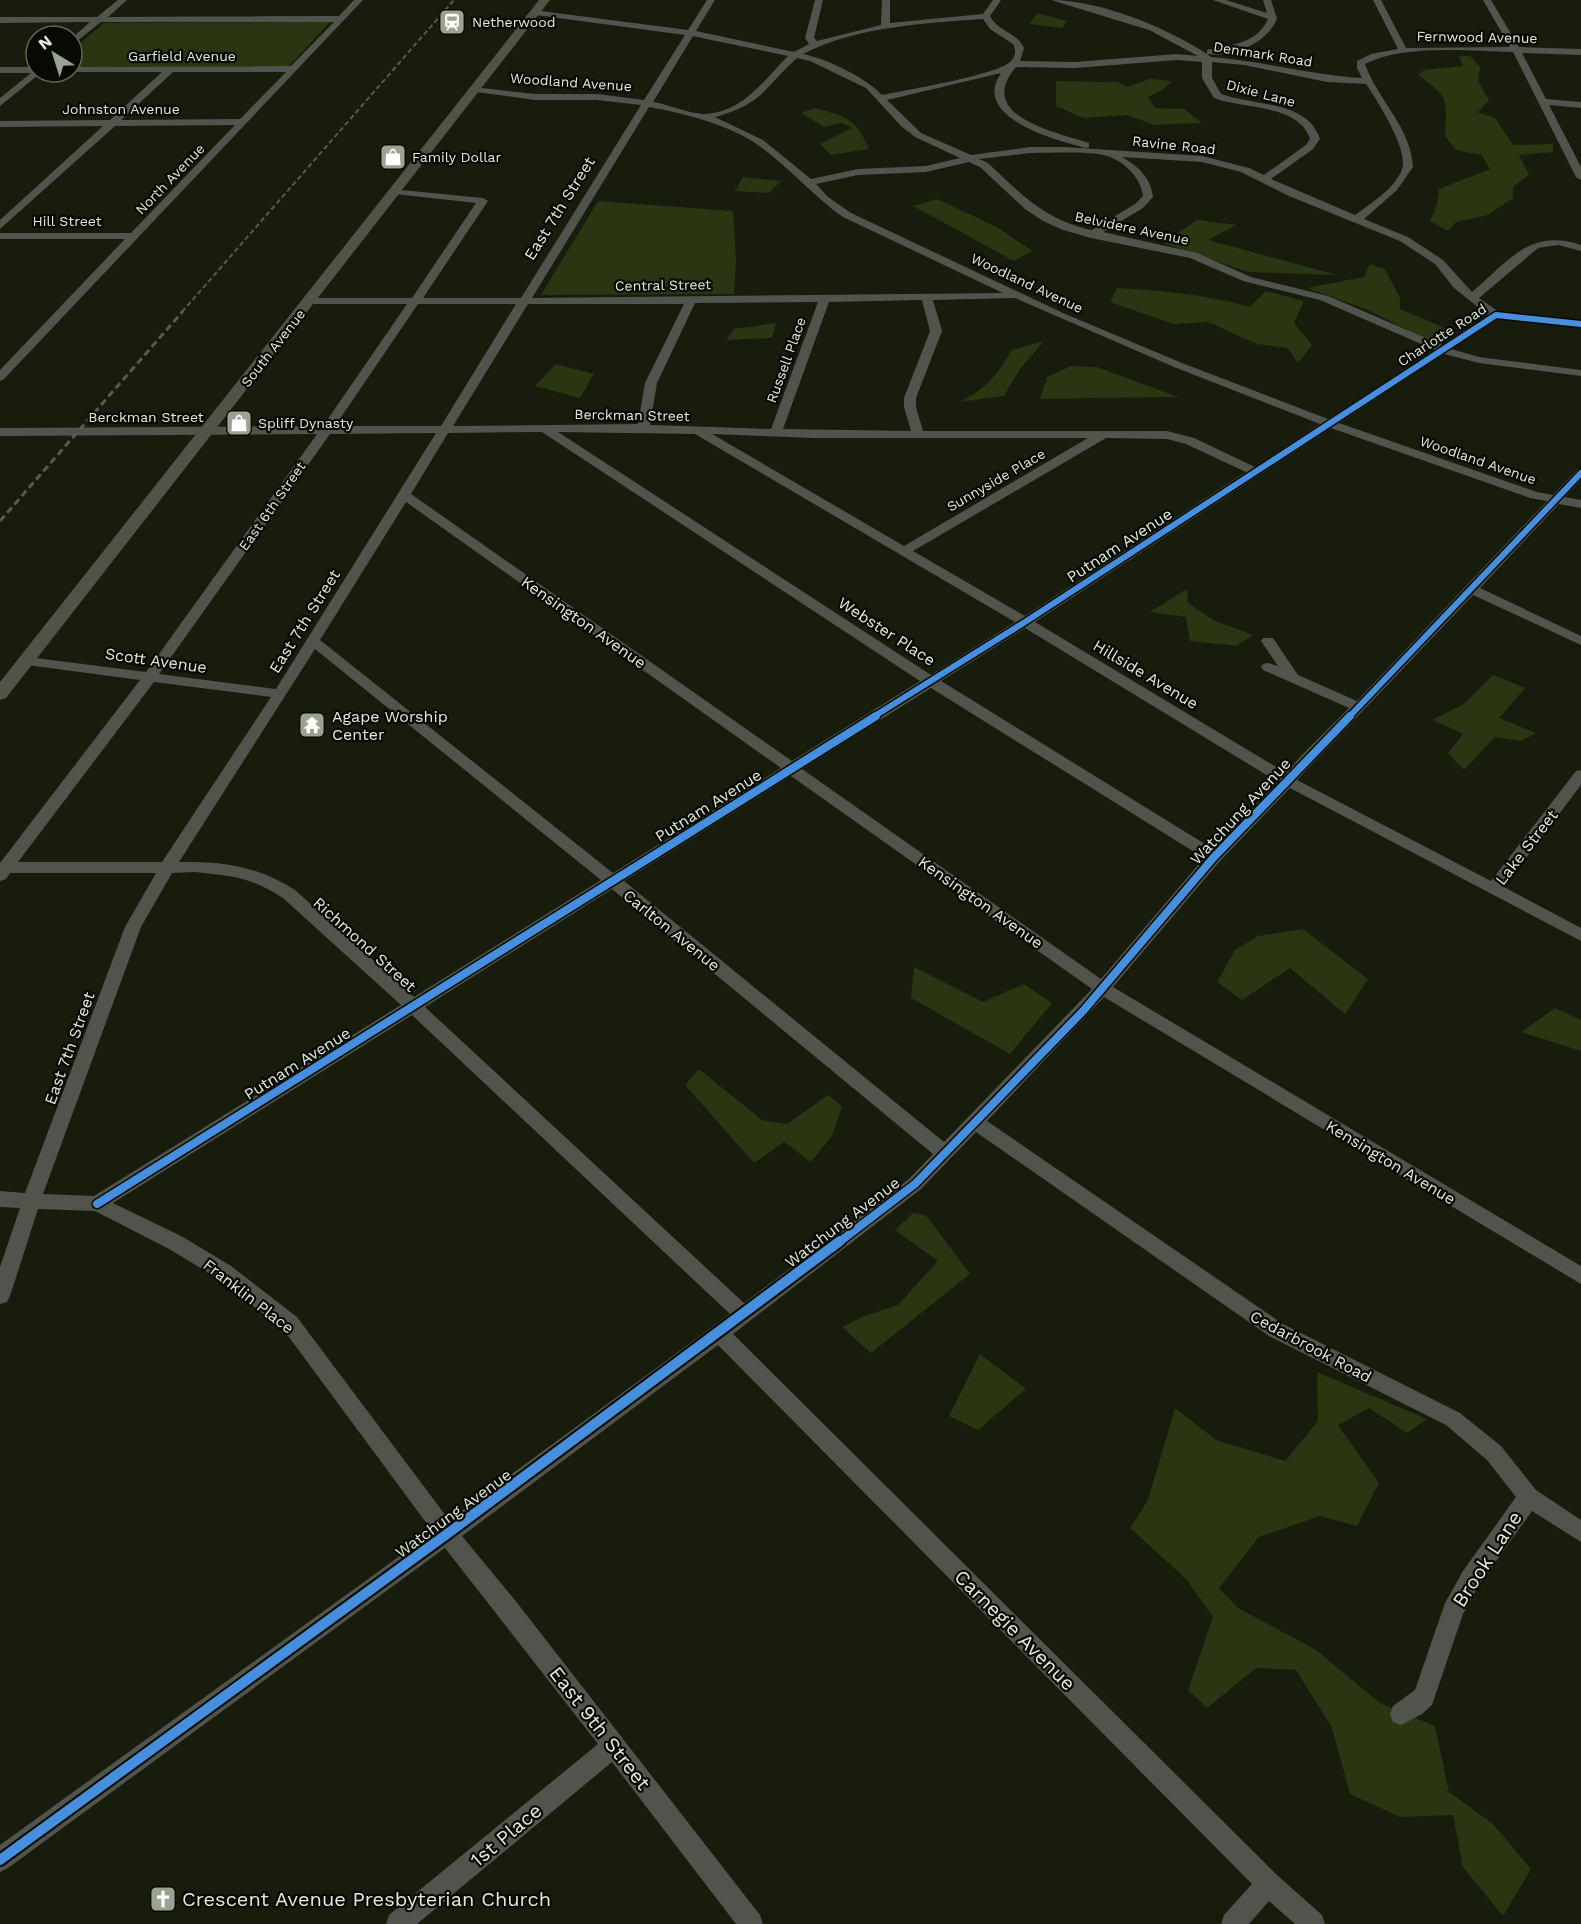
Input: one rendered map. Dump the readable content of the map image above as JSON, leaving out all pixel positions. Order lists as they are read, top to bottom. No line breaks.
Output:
{"streets":{"main road":["South Avenue"],"street":["Fernwood Avenue","Denmark Road","Garfield Avenue","Woodland Avenue","Dixie Lane","Johnston Avenue","Ravine Road","North Avenue","East 7th Street","Hill Street","Belvidere Avenue","Central Street","Charlotte Road","Russell Place","Berckman Street","Sunnyside Place","East 6th Street","Putnam Avenue","Kensington Avenue","Webster Place","Scott Avenue","Hillside Avenue","Watchung Avenue","Lake Street","Carlton Avenue","Richmond Street","Franklin Place","Cedarbrook Road","Brook Lane","Carnegie Avenue","East 9th Street","1st Place"]},"crossings":[["Fernwood Avenue","Denmark Road"],["Denmark Road","Dixie Lane"],["Denmark Road","Belvidere Avenue"],["Garfield Avenue","North Avenue"],["Woodland Avenue","Ravine Road"],["Woodland Avenue","East 7th Street"],["Woodland Avenue","Central Street"],["Woodland Avenue","Charlotte Road"],["Woodland Avenue","South Avenue"],["Woodland Avenue","Putnam Avenue"],["Woodland Avenue","Watchung Avenue"],["Dixie Lane","Ravine Road"],["Johnston Avenue","North Avenue"],["Ravine Road","Belvidere Avenue"],["Ravine Road","Charlotte Road"],["North Avenue","Hill Street"],["East 7th Street","Belvidere Avenue"],["East 7th Street","Central Street"],["East 7th Street","Berckman Street"],["East 7th Street","Kensington Avenue"],["East 7th Street","Scott Avenue"],["East 7th Street","Carlton Avenue"],["East 7th Street","Richmond Street"],["East 7th Street","Franklin Place"],["Belvidere Avenue","Charlotte Road"],["Belvidere Avenue","South Avenue"],["Central Street","South Avenue"],["Central Street","Russell Place"],["Central Street","East 6th Street"],["Charlotte Road","Putnam Avenue"],["South Avenue","Berckman Street"],["South Avenue","East 6th Street"],["South Avenue","Scott Avenue"],["Russell Place","Berckman Street"],["Berckman Street","Sunnyside Place"],["Berckman Street","East 6th Street"],["Berckman Street","Putnam Avenue"],["Berckman Street","Webster Place"],["Berckman Street","Hillside Avenue"],["Sunnyside Place","Hillside Avenue"],["East 6th Street","Scott Avenue"],["East 6th Street","Richmond Street"],["Putnam Avenue","Kensington Avenue"],["Putnam Avenue","Webster Place"],["Putnam Avenue","Hillside Avenue"],["Putnam Avenue","Carlton Avenue"],["Putnam Avenue","Richmond Street"],["Putnam Avenue","Franklin Place"],["Kensington Avenue","Watchung Avenue"],["Webster Place","Watchung Avenue"],["Hillside Avenue","Watchung Avenue"],["Hillside Avenue","Lake Street"],["Watchung Avenue","Carlton Avenue"],["Watchung Avenue","Richmond Street"],["Watchung Avenue","Franklin Place"],["Watchung Avenue","Cedarbrook Road"],["Watchung Avenue","Carnegie Avenue"],["Watchung Avenue","East 9th Street"],["Franklin Place","East 9th Street"],["Cedarbrook Road","Brook Lane"],["East 9th Street","1st Place"]],"places":{"station":["Netherwood"],"shop":["Family Dollar","Spliff Dynasty"],"temple":["Agape Worship Center"],"church":["Crescent Avenue Presbyterian Church"]},"north":"top left"}
